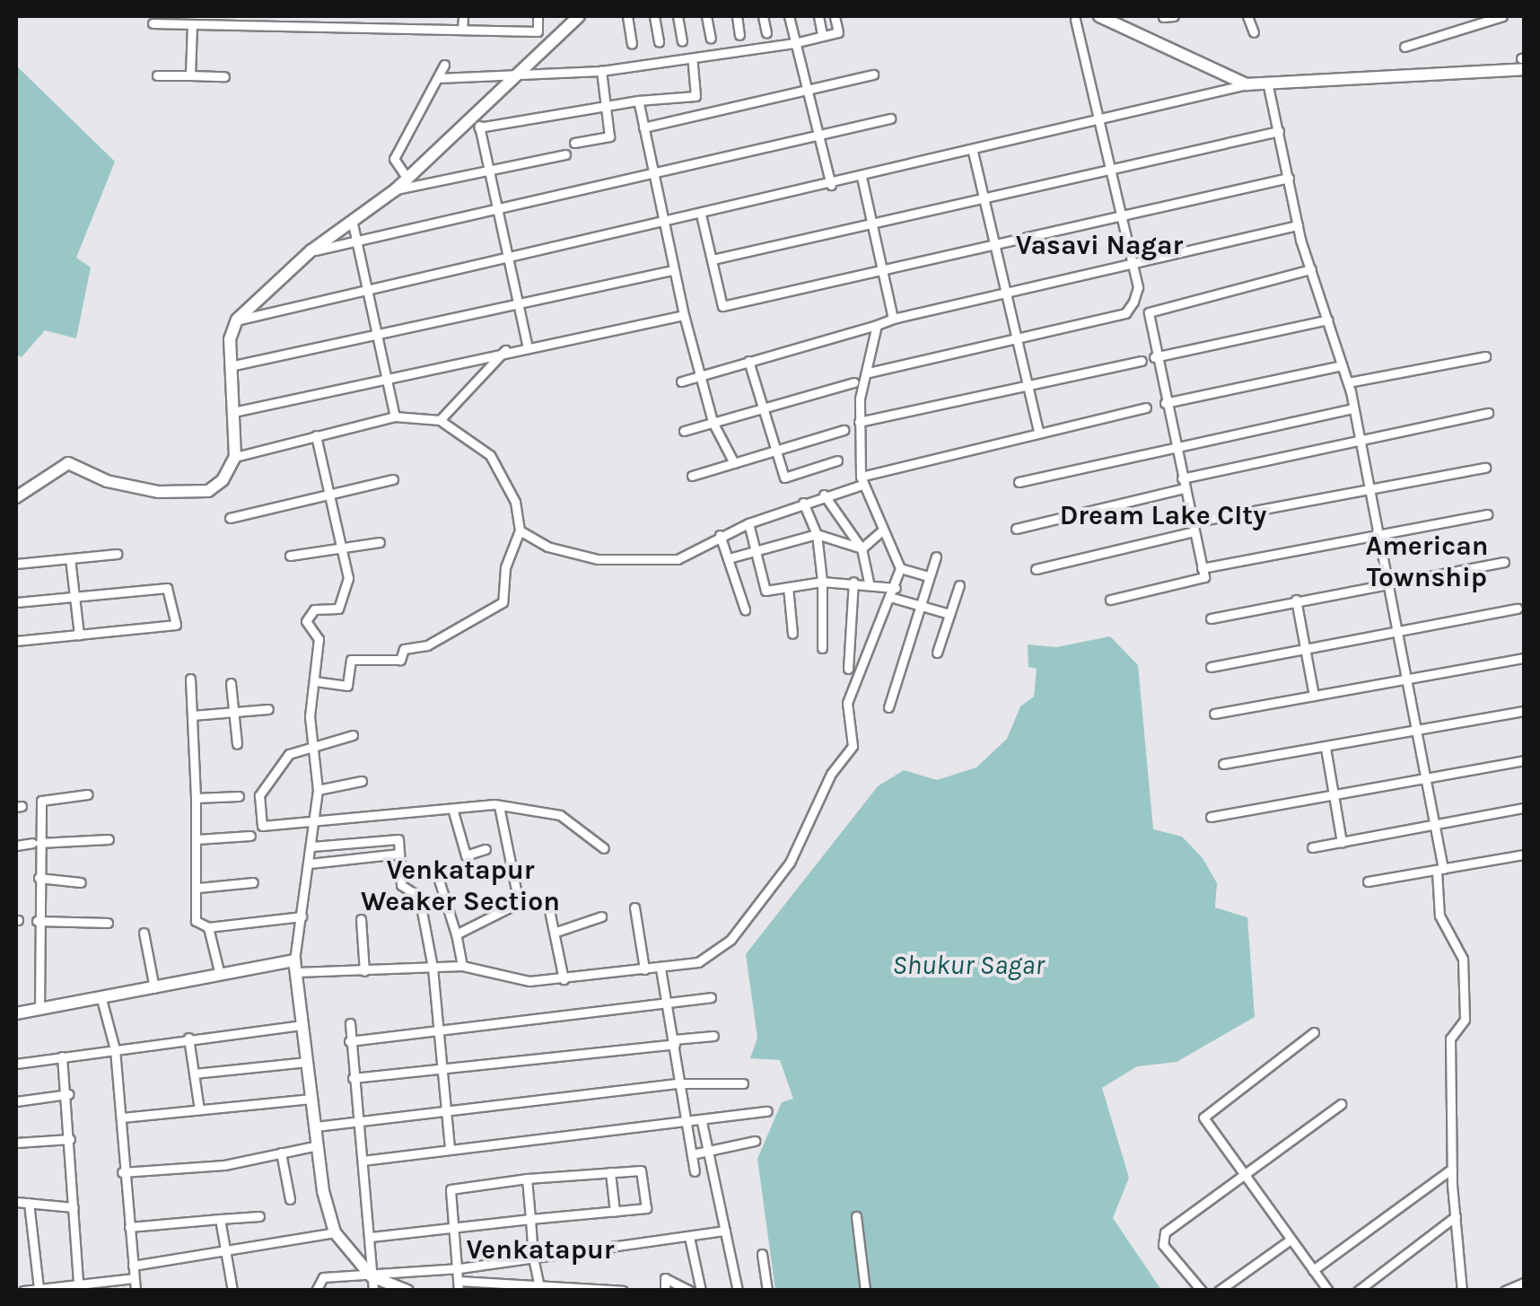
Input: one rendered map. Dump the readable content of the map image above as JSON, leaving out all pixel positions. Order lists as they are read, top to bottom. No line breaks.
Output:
{"districts":["Vasavi Nagar","Dream Lake CIty","American Township","Venkatapur Weaker Section","Venkatapur"],"water":["Shukur Sagar"]}
